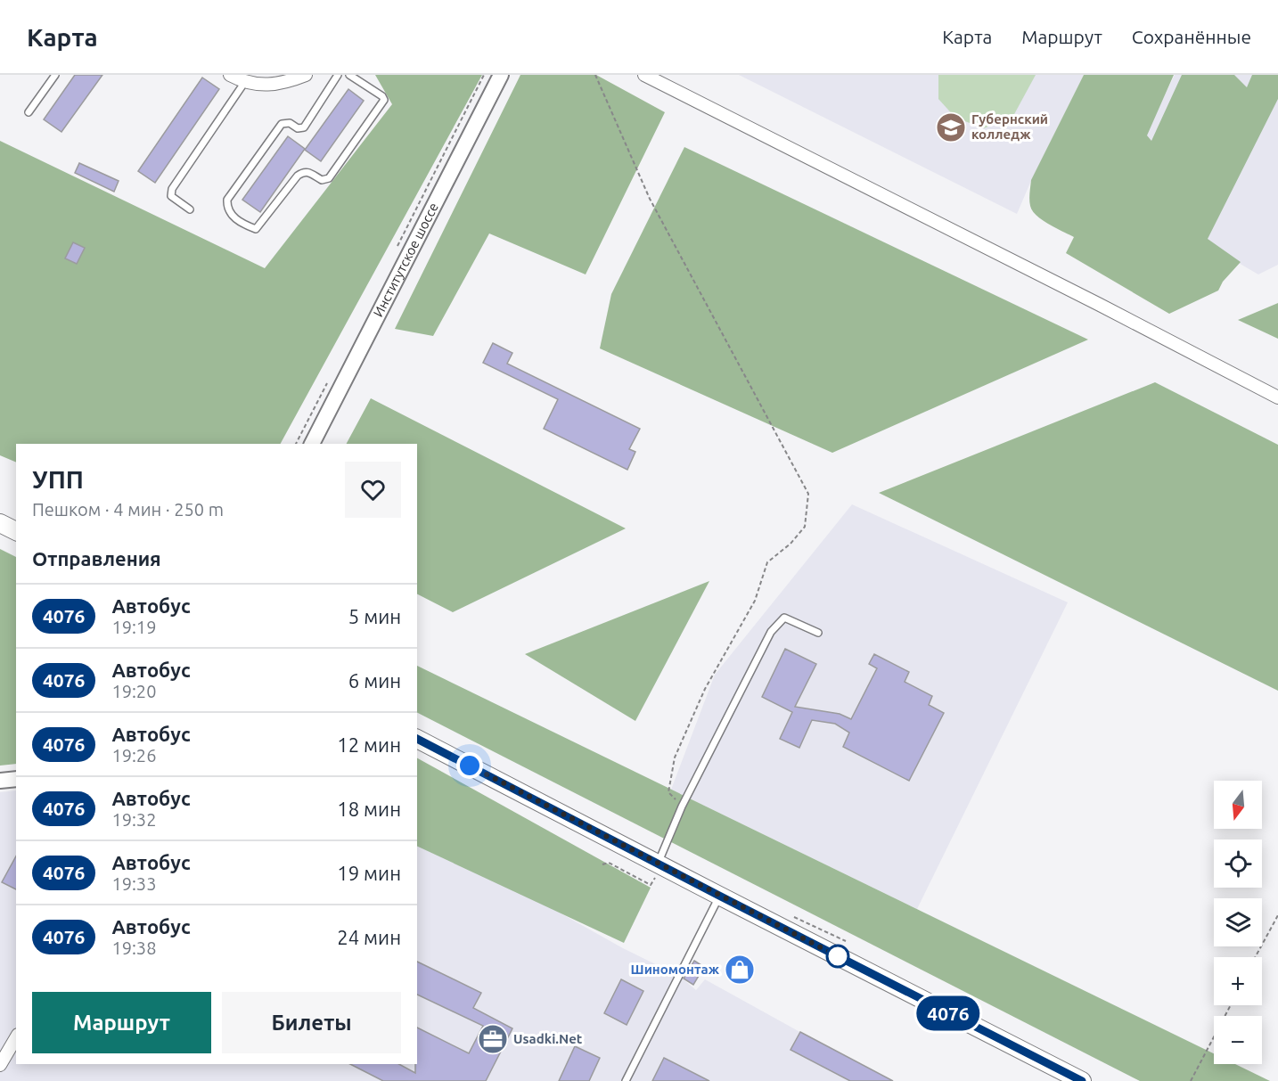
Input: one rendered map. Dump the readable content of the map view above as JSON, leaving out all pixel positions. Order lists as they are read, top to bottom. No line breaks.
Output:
{"streets":{"street":["Институтское шоссе"]},"places":{"school or university":["Губернский колледж"],"shop":["Шиномонтаж"],"office":["Usadki.Net"]},"lines":["bus line 4076"],"north":"bottom","page":{"header":"Карта","nav":["Карта","Маршрут","Сохранённые"],"on_map":"4076","heading":[["УПП","Пешком · 4 мин · 250 m"],"Отправления"],"list":[{"mark":"4076","name":"Автобус","note":"19:19","value":"5 мин"},{"mark":"4076","name":"Автобус","note":"19:20","value":"6 мин"},{"mark":"4076","name":"Автобус","note":"19:26","value":"12 мин"},{"mark":"4076","name":"Автобус","note":"19:32","value":"18 мин"},{"mark":"4076","name":"Автобус","note":"19:33","value":"19 мин"},{"mark":"4076","name":"Автобус","note":"19:38","value":"24 мин"}],"map_buttons":["+","−"],"buttons":["Маршрут","Билеты"]}}
